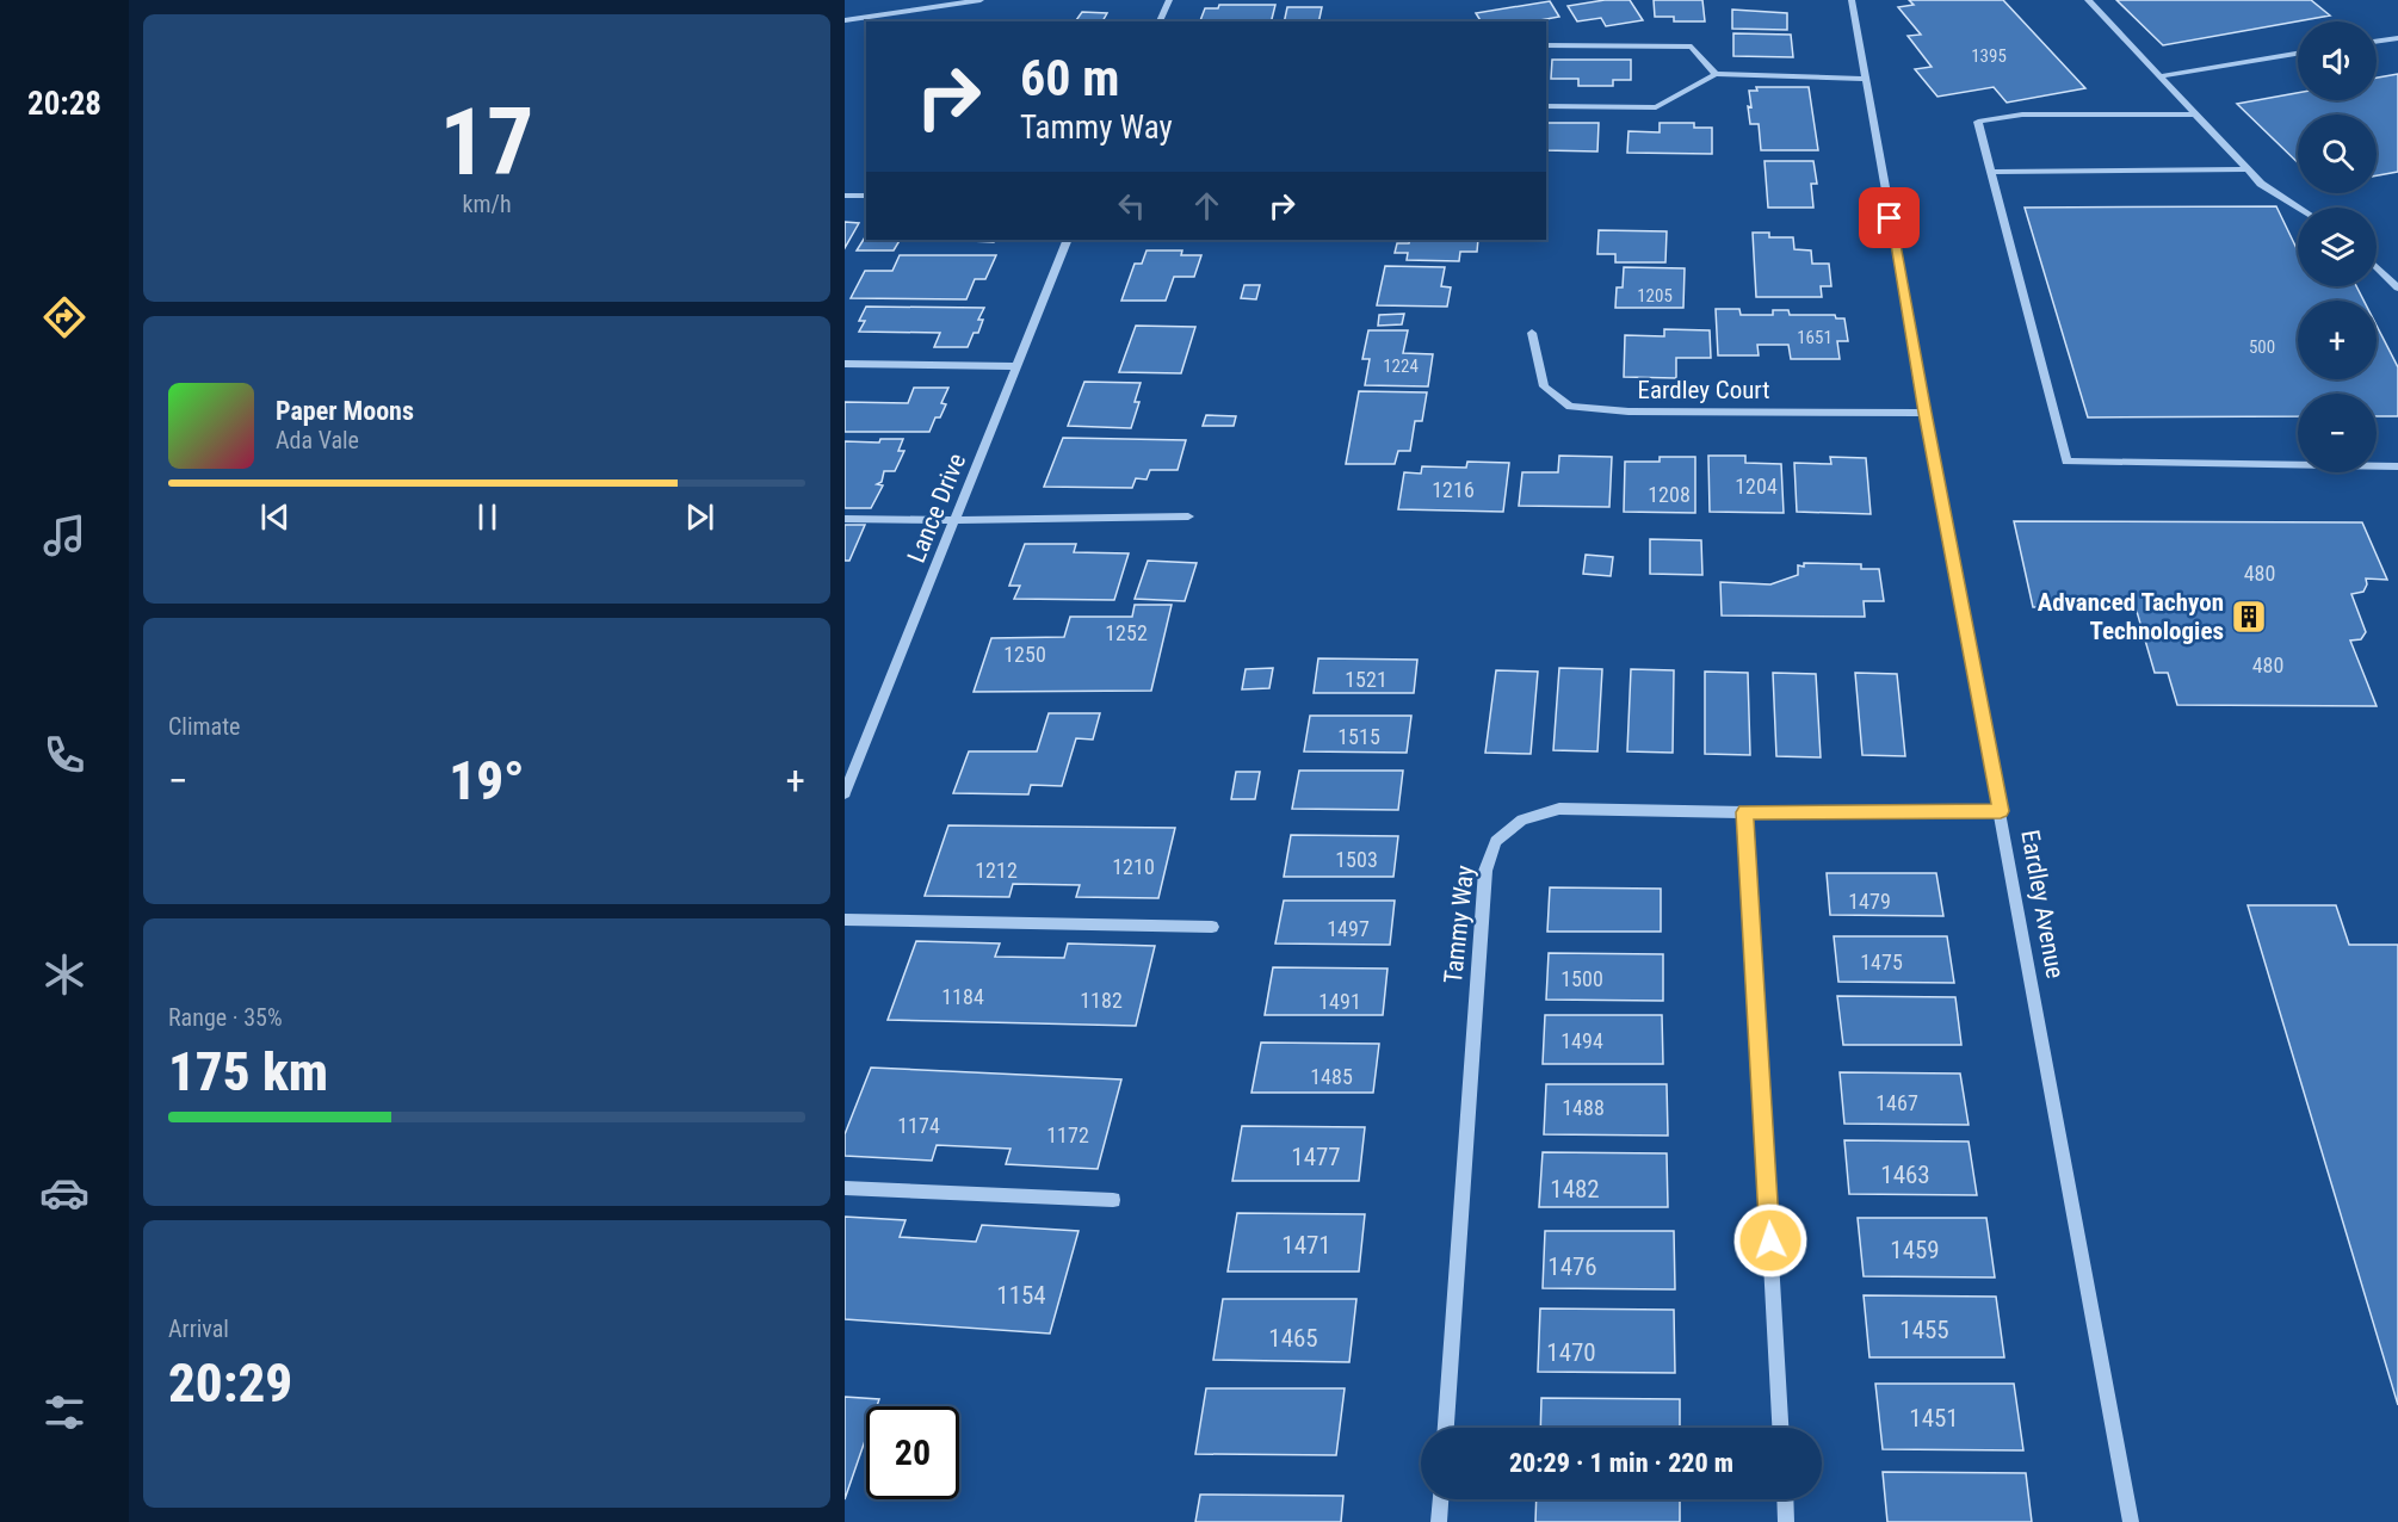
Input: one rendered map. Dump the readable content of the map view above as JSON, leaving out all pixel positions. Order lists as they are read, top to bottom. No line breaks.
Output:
{"streets":{"street":["Eardley Court","Lance Drive","Eardley Avenue","Tammy Way"]},"crossings":[["Eardley Court","Eardley Avenue"],["Eardley Avenue","Tammy Way"]],"places":{"building":["Advanced Tachyon Technologies"]},"house_numbers":["1395","1205","1651","500","1224","1204","1216","1208","480","1252","1250","480","1521","1515","1503","1210","1212","1479","1497","1475","1500","1184","1182","1491","1494","1485","1467","1488","1174","1172","1477","1463","1482","1471","1459","1476","1154","1455","1465","1470","1451"],"page":{"tabs":"20:28","tile":[["17","km/h"],"Climate",["Range · 35%","175 km"],["Arrival","20:29"]],"map_buttons":["+","−"],"turn":["60 m","Tammy Way"],"song":["Paper Moons","Ada Vale"],"heat":["−","19°","+"],"limit":"20","trip":"20:29 · 1 min · 220 m"}}
